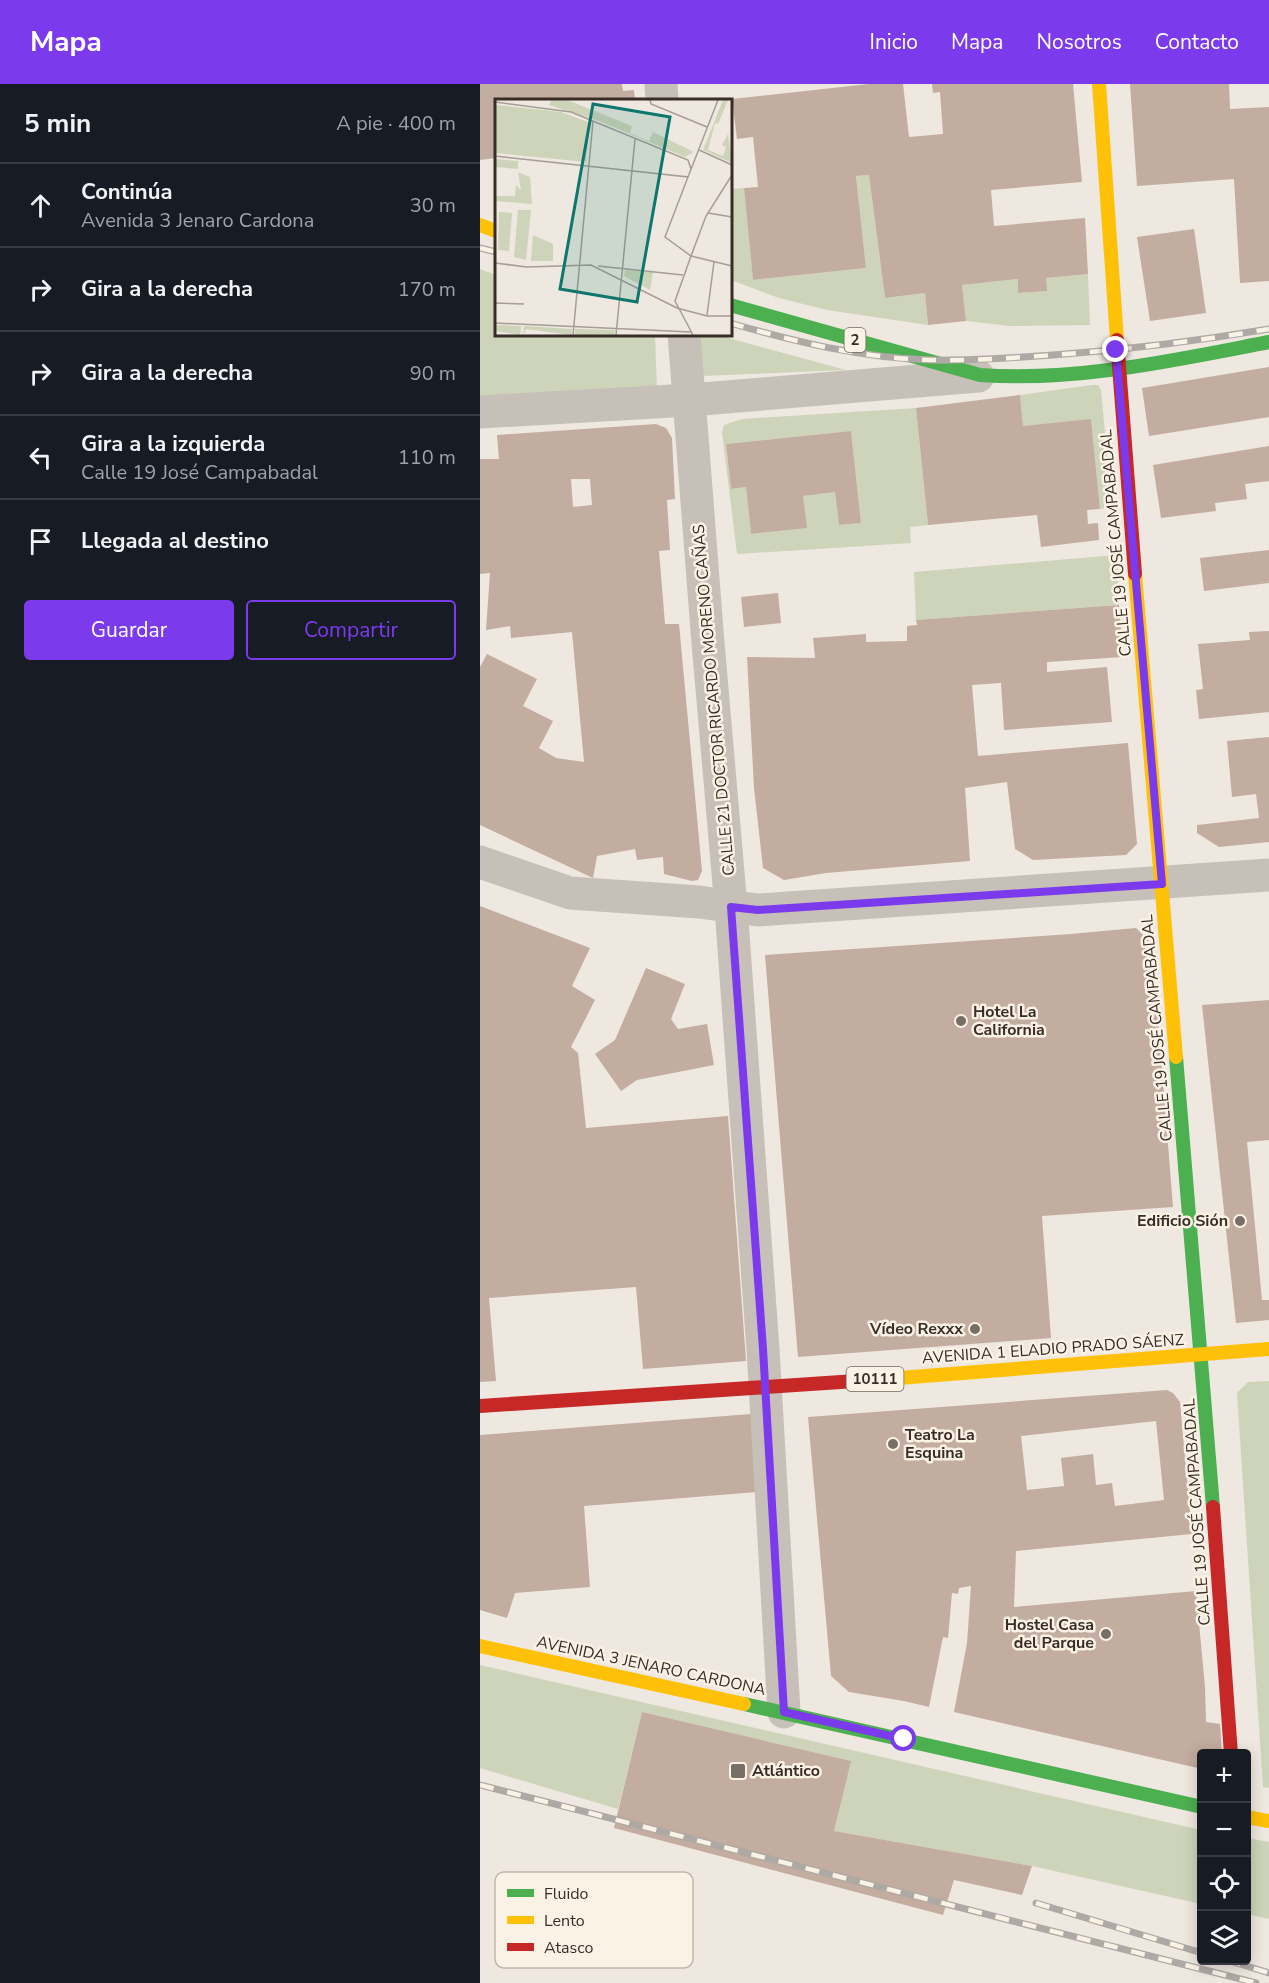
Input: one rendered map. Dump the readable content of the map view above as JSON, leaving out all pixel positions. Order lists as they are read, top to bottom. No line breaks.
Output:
{"streets":{"main road":["2","CALLE 19 JOSÉ CAMPABADAL","AVENIDA 1 ELADIO PRADO SÁENZ","10111","AVENIDA 3 JENARO CARDONA"],"street":["CALLE 21 DOCTOR RICARDO MORENO CAÑAS"]},"crossings":[["2","CALLE 19 JOSÉ CAMPABADAL"],["CALLE 19 JOSÉ CAMPABADAL","AVENIDA 1 ELADIO PRADO SÁENZ"],["CALLE 21 DOCTOR RICARDO MORENO CAÑAS","AVENIDA 1 ELADIO PRADO SÁENZ"],["CALLE 21 DOCTOR RICARDO MORENO CAÑAS","AVENIDA 3 JENARO CARDONA"]],"places":{"other":["Hotel La California","Edificio Sión","Vídeo Rexxx","Teatro La Esquina","Hostel Casa del Parque"],"transit":["Atlántico"]},"legend":["Fluido","Lento","Atasco"],"page":{"header":"Mapa","nav":["Inicio","Mapa","Nosotros","Contacto"],"heading":["5 min","A pie · 400 m"],"list":[["Continúa","Avenida 3 Jenaro Cardona","30 m"],["Gira a la derecha","170 m"],["Gira a la derecha","90 m"],["Gira a la izquierda","Calle 19 José Campabadal","110 m"],"Llegada al destino"],"buttons":["Guardar","Compartir"],"map_buttons":["+","−"]}}
